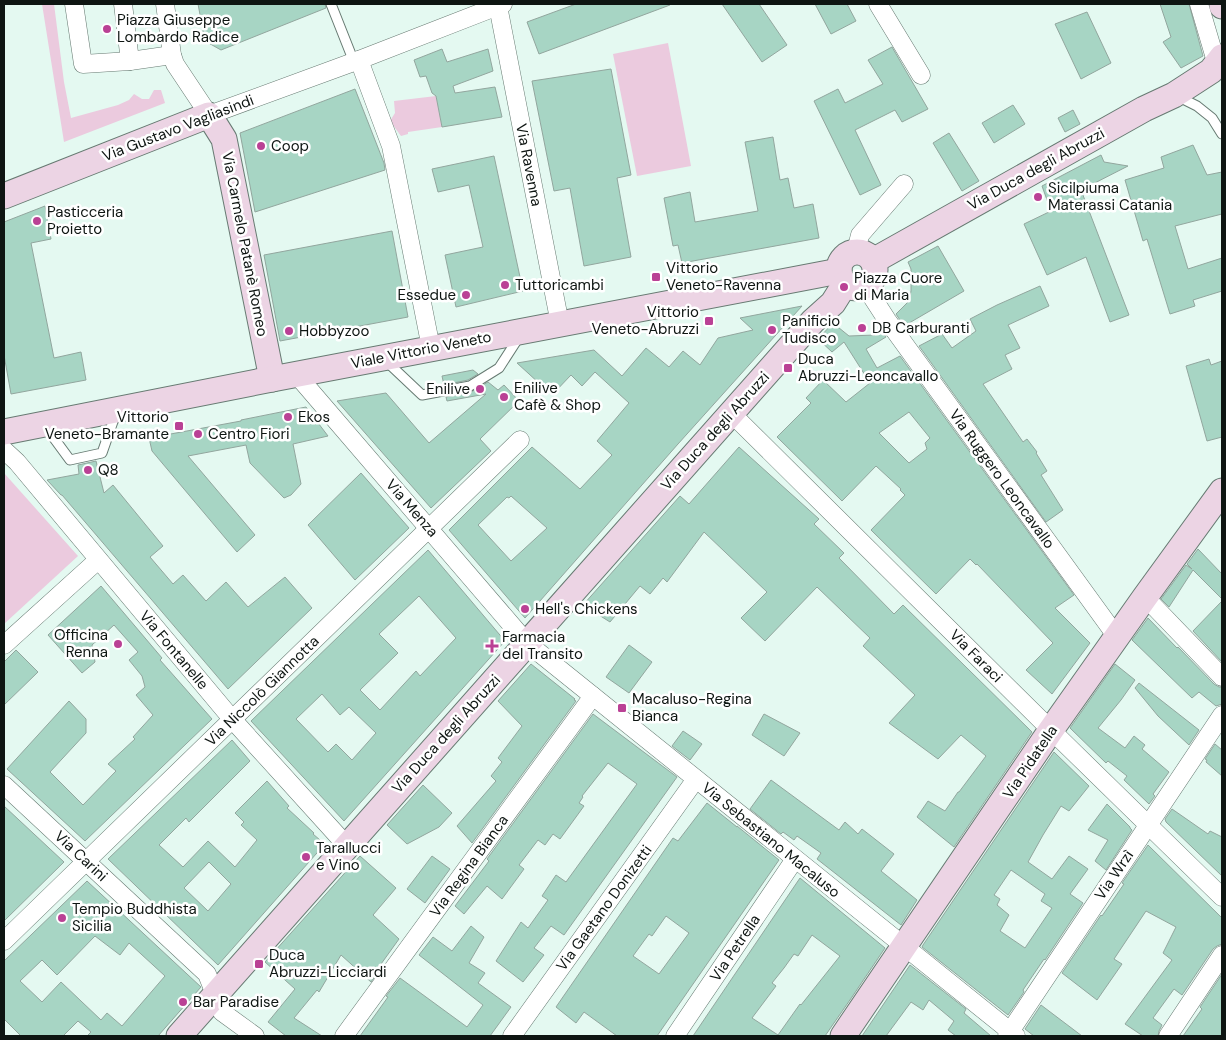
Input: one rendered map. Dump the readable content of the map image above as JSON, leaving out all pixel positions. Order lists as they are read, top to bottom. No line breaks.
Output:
{"streets":{"main road":["Via Gustavo Vagliasindi","Via Duca degli Abruzzi","Via Carmelo Patanè Romeo","Viale Vittorio Veneto","Via Pidatella"],"street":["Via Ravenna","Via Ruggero Leoncavallo","Via Menza","Via Fontanelle","Via Faraci","Via Niccolò Giannotta","Via Sebastiano Macaluso","Via Carini","Via Regina Bianca","Via Wrzì","Via Gaetano Donizetti","Via Petrella"]},"crossings":[["Via Gustavo Vagliasindi","Via Ravenna"],["Via Gustavo Vagliasindi","Via Carmelo Patanè Romeo"],["Via Ravenna","Viale Vittorio Veneto"],["Via Duca degli Abruzzi","Viale Vittorio Veneto"],["Via Duca degli Abruzzi","Via Ruggero Leoncavallo"],["Via Duca degli Abruzzi","Via Menza"],["Via Duca degli Abruzzi","Via Fontanelle"],["Via Duca degli Abruzzi","Via Faraci"],["Via Duca degli Abruzzi","Via Sebastiano Macaluso"],["Via Duca degli Abruzzi","Via Carini"],["Via Carmelo Patanè Romeo","Viale Vittorio Veneto"],["Viale Vittorio Veneto","Via Ruggero Leoncavallo"],["Viale Vittorio Veneto","Via Menza"],["Via Ruggero Leoncavallo","Via Pidatella"],["Via Menza","Via Niccolò Giannotta"],["Via Menza","Via Sebastiano Macaluso"],["Via Fontanelle","Via Niccolò Giannotta"],["Via Faraci","Via Pidatella"],["Via Faraci","Via Wrzì"],["Via Niccolò Giannotta","Via Carini"],["Via Pidatella","Via Sebastiano Macaluso"],["Via Sebastiano Macaluso","Via Regina Bianca"],["Via Sebastiano Macaluso","Via Wrzì"],["Via Sebastiano Macaluso","Via Gaetano Donizetti"],["Via Sebastiano Macaluso","Via Petrella"]],"places":{"other":["Piazza Giuseppe Lombardo Radice","Coop","Sicilpiuma Materassi Catania","Pasticceria Proietto","Tuttoricambi","Piazza Cuore di Maria","Essedue","DB Carburanti","Panificio Tudisco","Hobbyzoo","Enilive","Enilive Cafè & Shop","Ekos","Centro Fiori","Q8","Hell's Chickens","Officina Renna","Tarallucci e Vino","Tempio Buddhista Sicilia","Bar Paradise"],"transit":["Vittorio Veneto-Ravenna","Vittorio Veneto-Abruzzi","Duca Abruzzi-Leoncavallo","Vittorio Veneto-Bramante","Macaluso-Regina Bianca","Duca Abruzzi-Licciardi"],"health":["Farmacia del Transito"]}}
